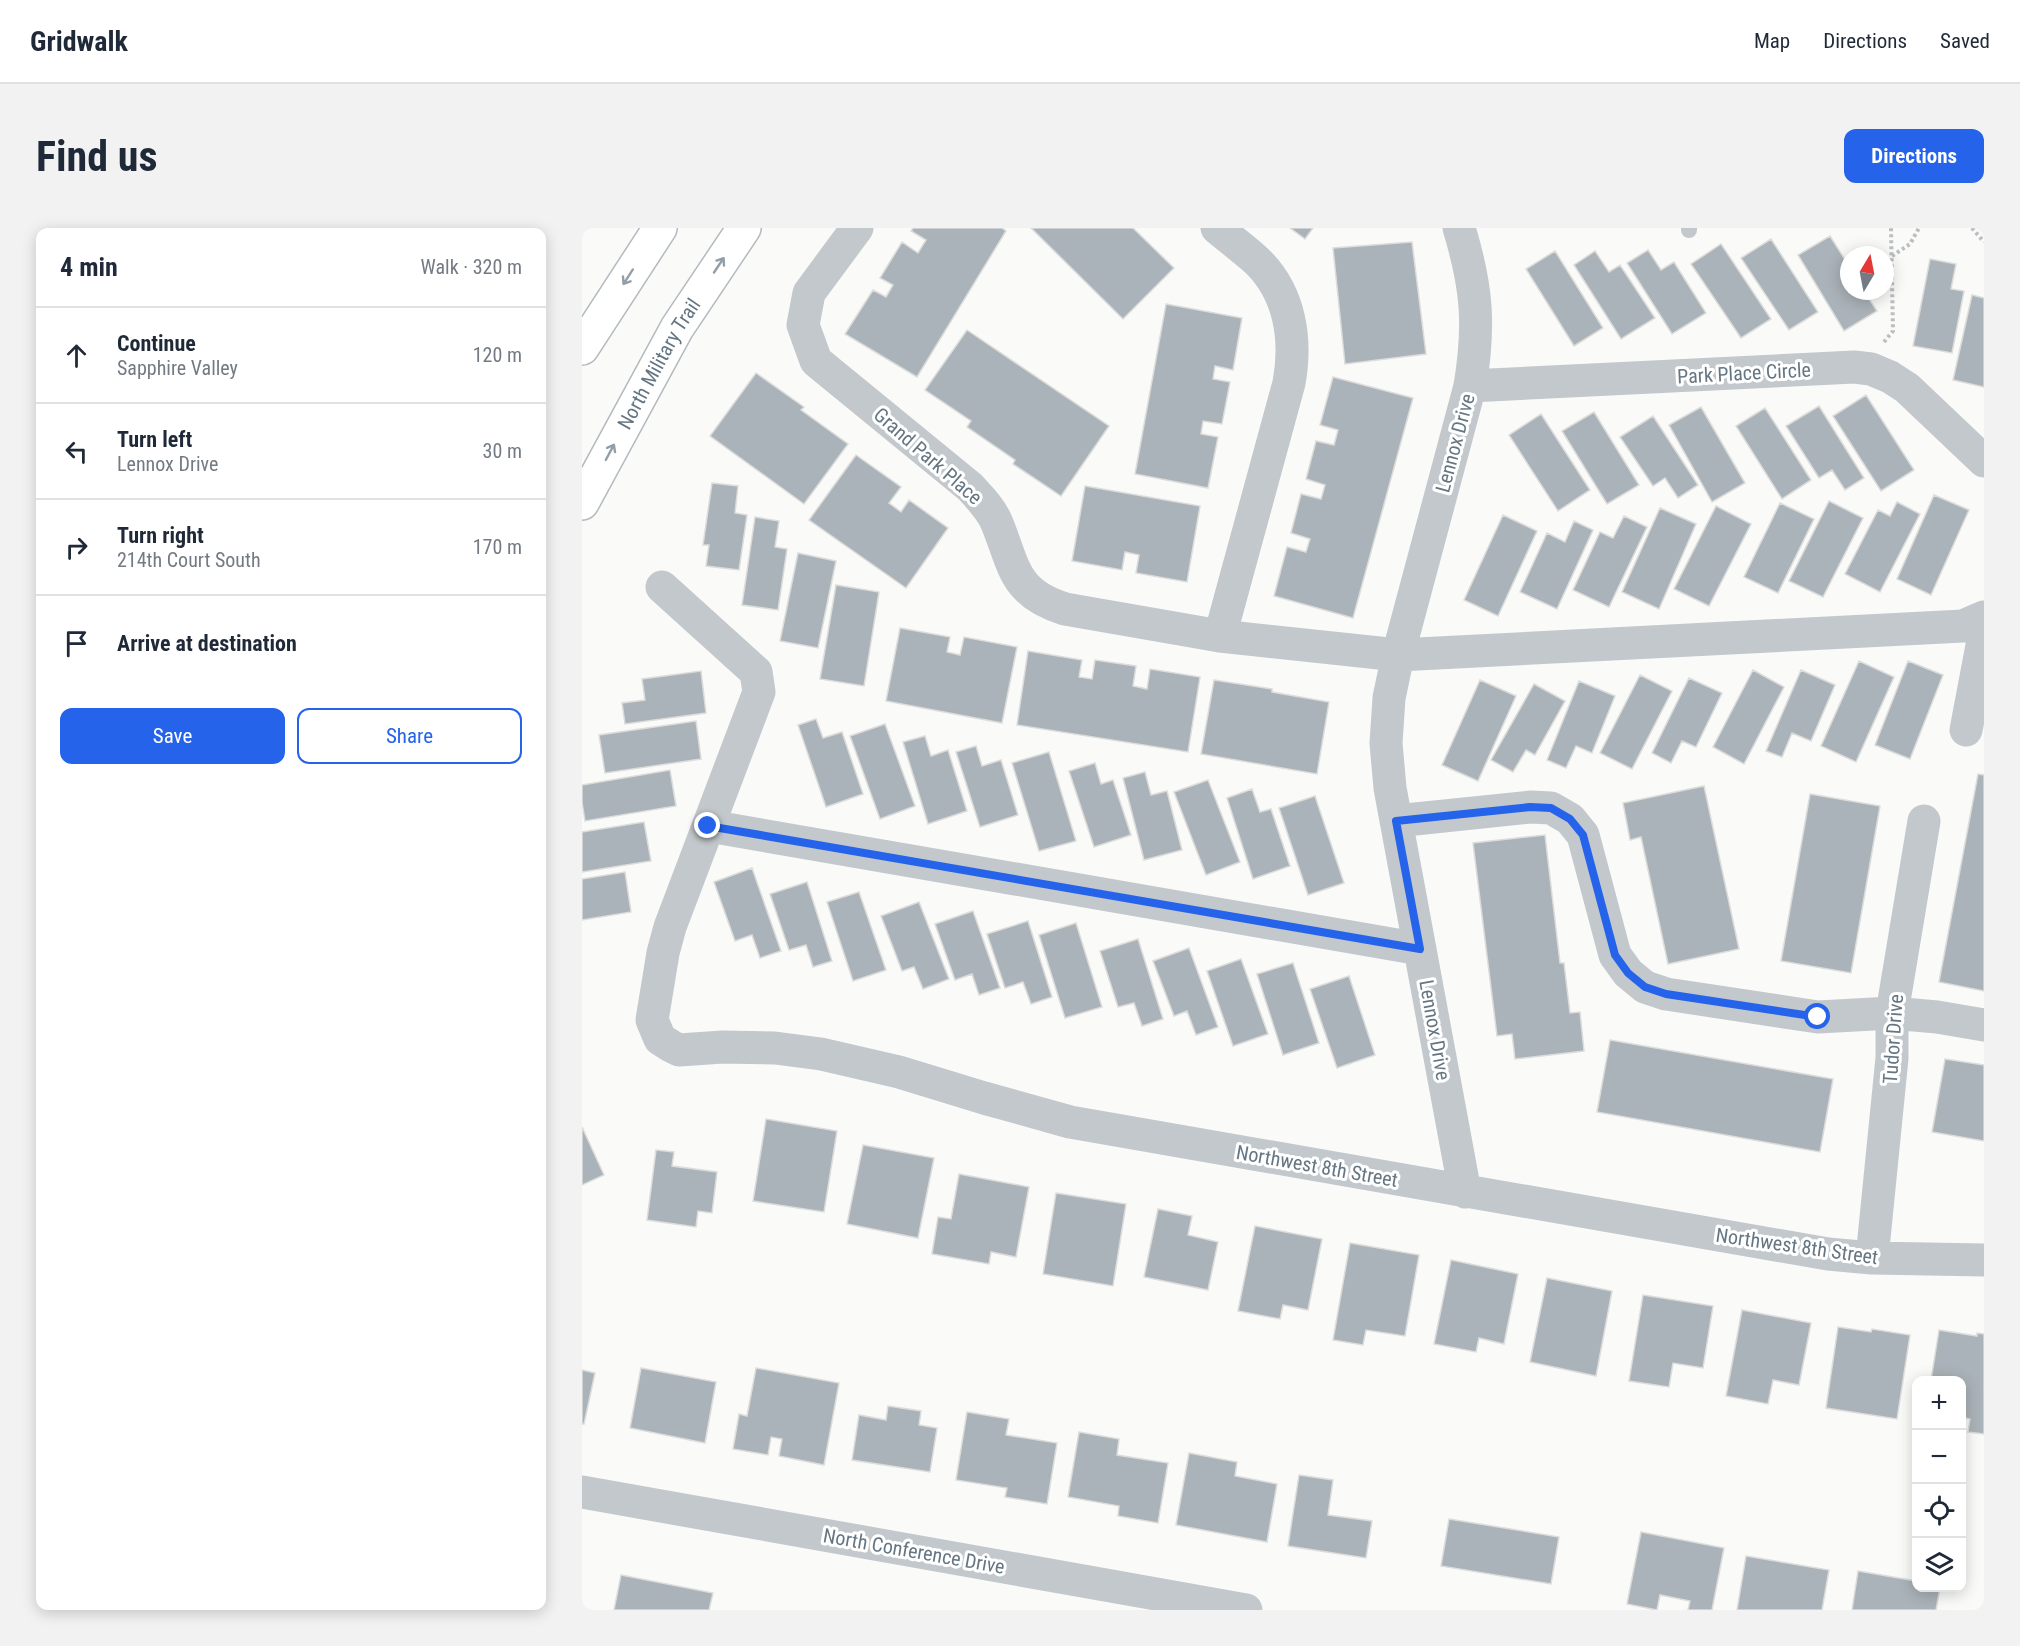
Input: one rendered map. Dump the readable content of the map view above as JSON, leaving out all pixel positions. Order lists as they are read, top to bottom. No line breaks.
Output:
{"streets":{"main road":["North Military Trail"],"street":["Park Place Circle","Lennox Drive","Grand Park Place","Tudor Drive","Northwest 8th Street","North Conference Drive"]},"crossings":[["Park Place Circle","Lennox Drive"],["Lennox Drive","Grand Park Place"],["Lennox Drive","Northwest 8th Street"],["Tudor Drive","Northwest 8th Street"]],"north":"top","page":{"header":"Gridwalk","nav":["Map","Directions","Saved"],"buttons":["Directions",["Save","Share"]],"title":"Find us","heading":["4 min","Walk · 320 m"],"list":[["Continue","Sapphire Valley","120 m"],["Turn left","Lennox Drive","30 m"],["Turn right","214th Court South","170 m"],"Arrive at destination"],"map_buttons":["+","−"]}}
